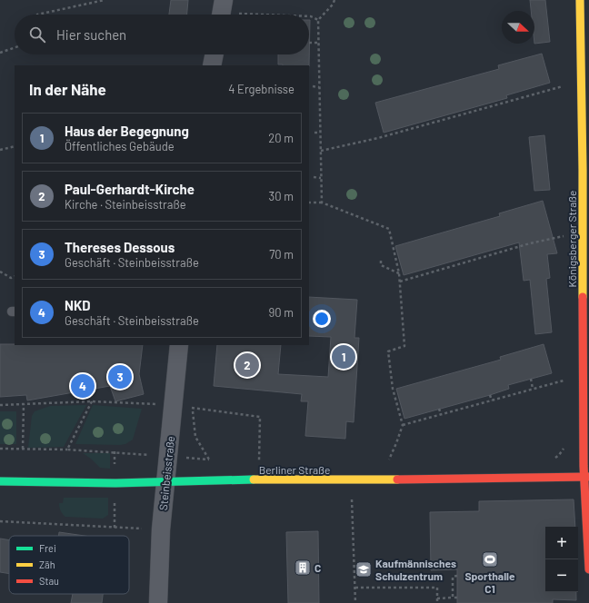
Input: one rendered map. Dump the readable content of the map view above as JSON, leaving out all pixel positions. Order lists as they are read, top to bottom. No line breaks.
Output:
{"streets":{"street":["Königsberger Straße","Berliner Straße","Steinbeisstraße"]},"crossings":[["Königsberger Straße","Berliner Straße"],["Berliner Straße","Steinbeisstraße"]],"places":{"sports":["Sporthalle C1"],"building":["C"],"school or university":["Kaufmännisches Schulzentrum"]},"legend":["Frei","Zäh","Stau"],"north":"right","page":{"search":"Hier suchen","heading":["In der Nähe","4 Ergebnisse"],"list":[{"mark":"1","name":"Haus der Begegnung","note":"Öffentliches Gebäude","value":"20 m"},{"mark":"2","name":"Paul-Gerhardt-Kirche","note":"Kirche · Steinbeisstraße","value":"30 m"},{"mark":"3","name":"Thereses Dessous","note":"Geschäft · Steinbeisstraße","value":"70 m"},{"mark":"4","name":"NKD","note":"Geschäft · Steinbeisstraße","value":"90 m"}],"pins":["1","2","3","4"],"map_buttons":["+","−"]}}
